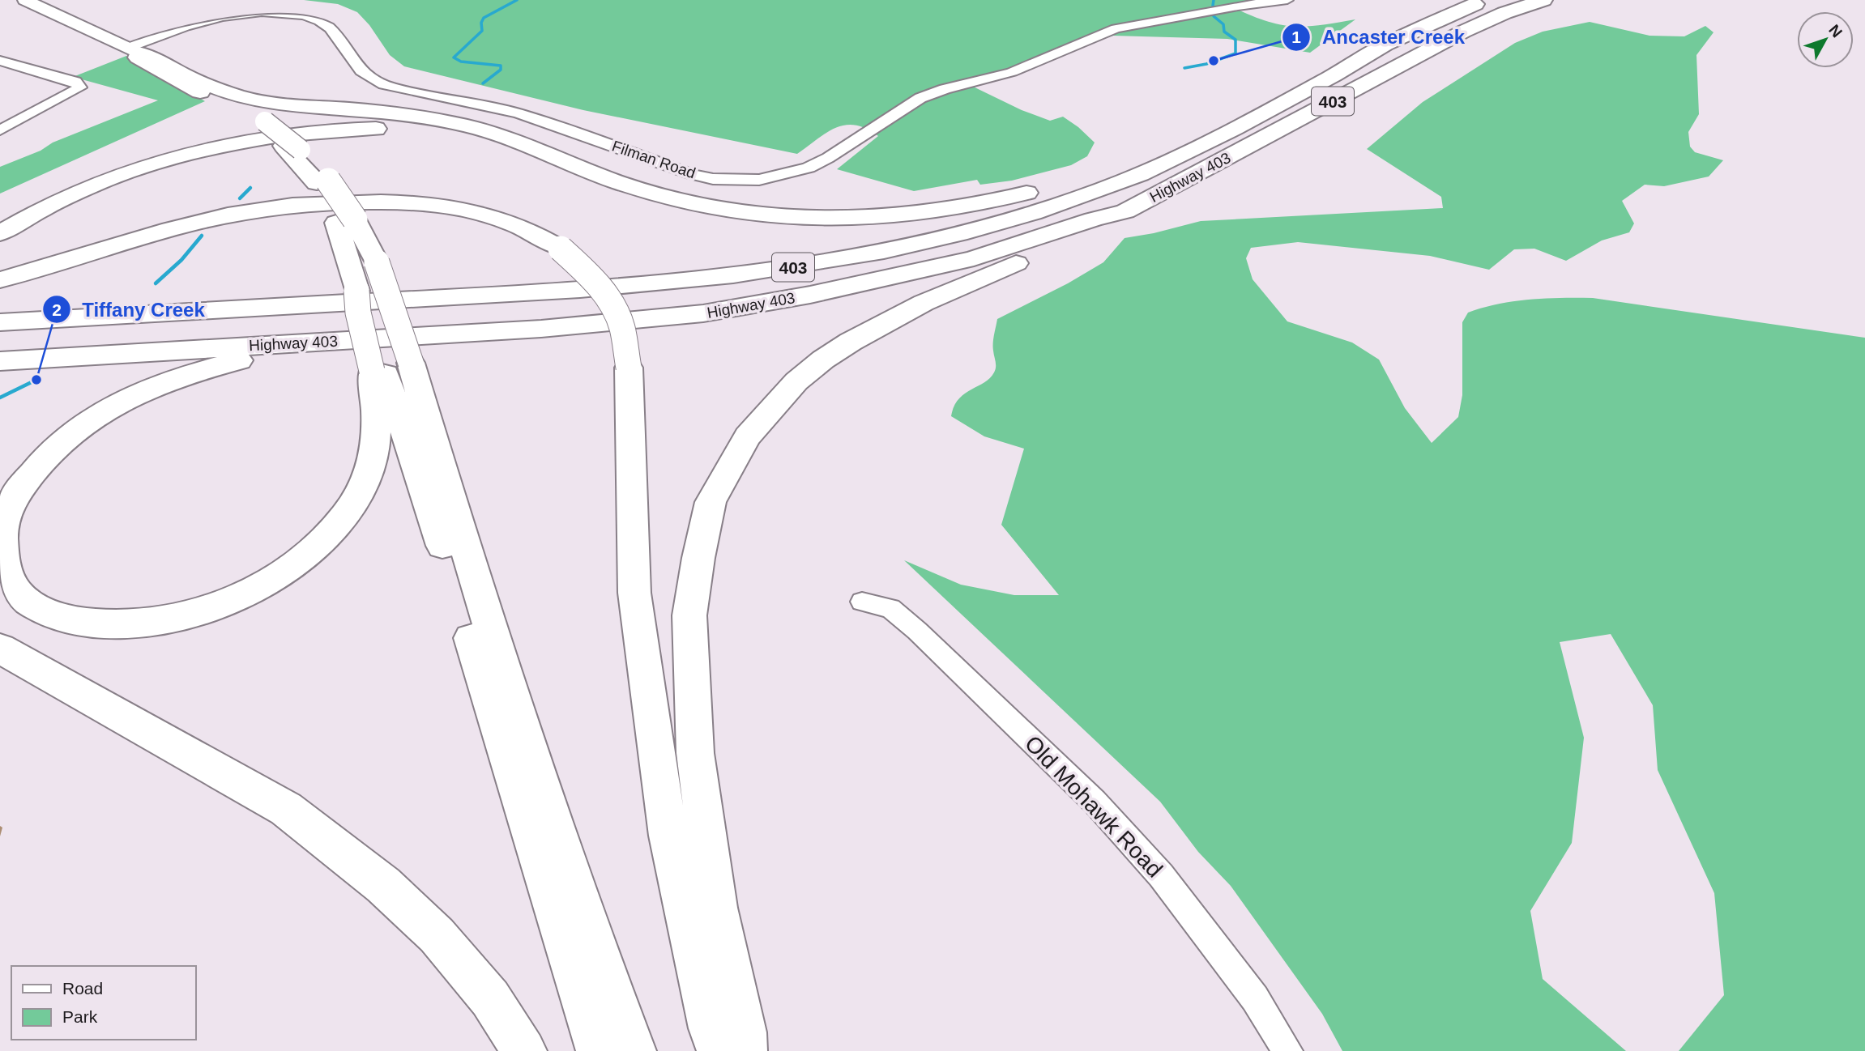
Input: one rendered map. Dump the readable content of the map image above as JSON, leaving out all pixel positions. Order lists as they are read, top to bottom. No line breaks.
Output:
{"streets":{"highway":["403","Highway 403"],"street":["Filman Road","Old Mohawk Road"]},"places":["Ancaster Creek","Tiffany Creek"],"legend":["Road","Park"],"north":"top right"}
